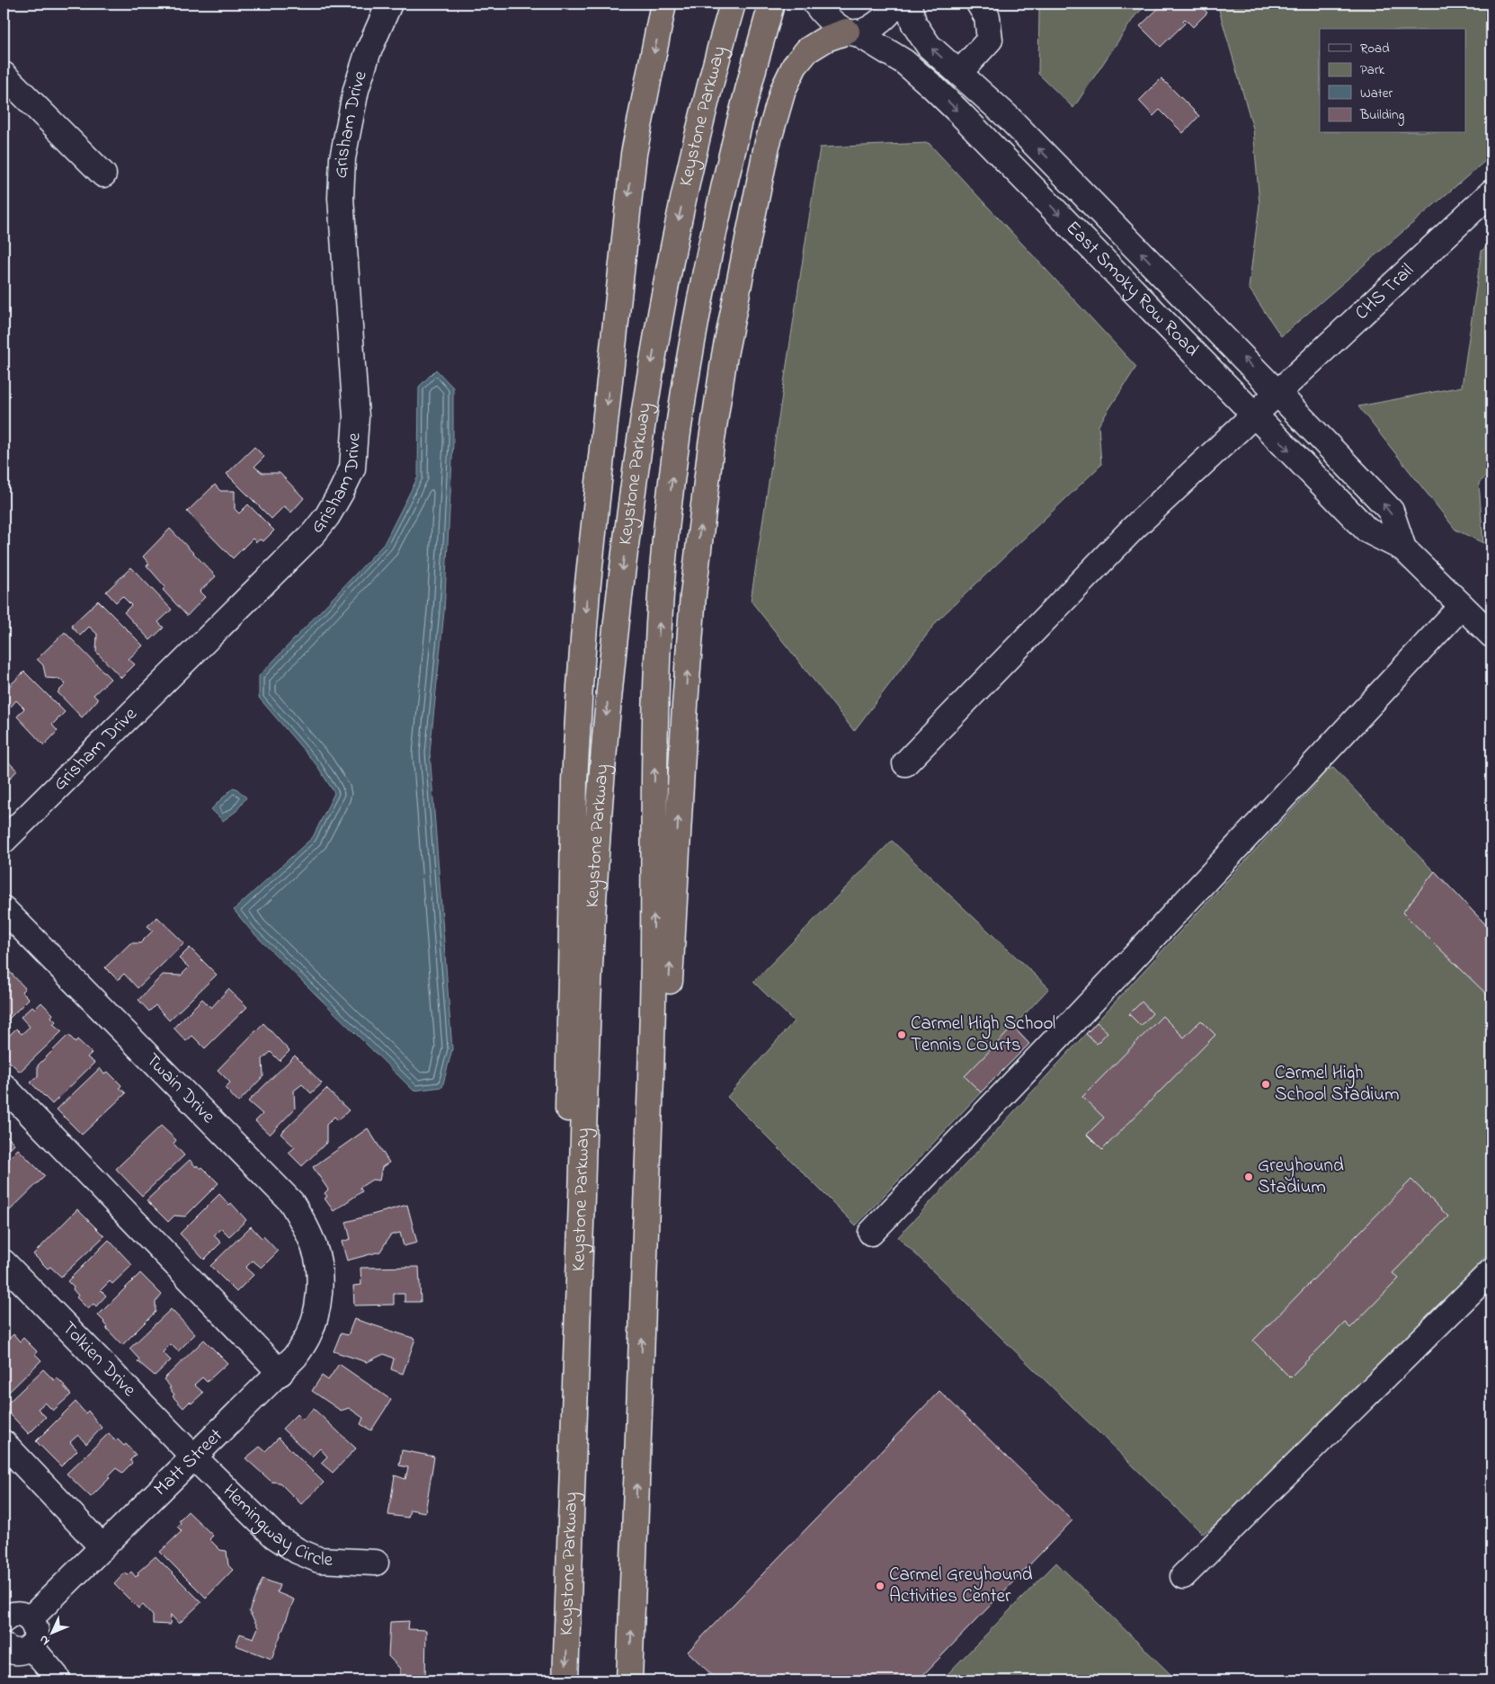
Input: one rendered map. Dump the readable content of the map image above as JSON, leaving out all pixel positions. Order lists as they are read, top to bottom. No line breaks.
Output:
{"streets":{"highway":["Keystone Parkway"],"street":["Grisham Drive","East Smoky Row Road","CHS Trail","Twain Drive","Tolkien Drive","Matt Street","Hemingway Circle"]},"crossings":[["East Smoky Row Road","CHS Trail"],["Twain Drive","Matt Street"],["Tolkien Drive","Matt Street"],["Tolkien Drive","Hemingway Circle"],["Matt Street","Hemingway Circle"]],"places":["Carmel High School Tennis COurts","Carmel High School Stadium","Greyhound Stadium","Carmel Greyhound Activities Center"],"legend":["Road","Park","Water","Building"],"north":"bottom left"}
